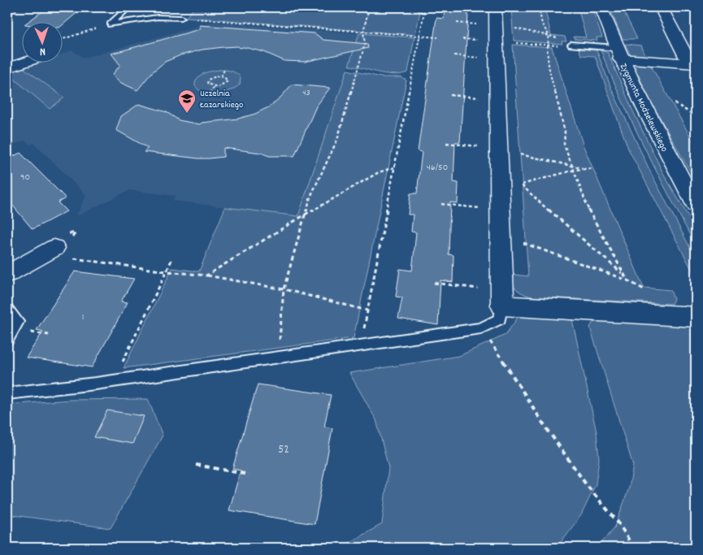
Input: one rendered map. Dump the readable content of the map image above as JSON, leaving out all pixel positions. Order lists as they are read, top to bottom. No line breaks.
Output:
{"streets":{"street":["Zygmunta Modzelewskiego"]},"places":{"school or university":["Uczelnia Łazarskiego"]},"house_numbers":["43","46/50","90","1","52"],"north":"bottom"}
